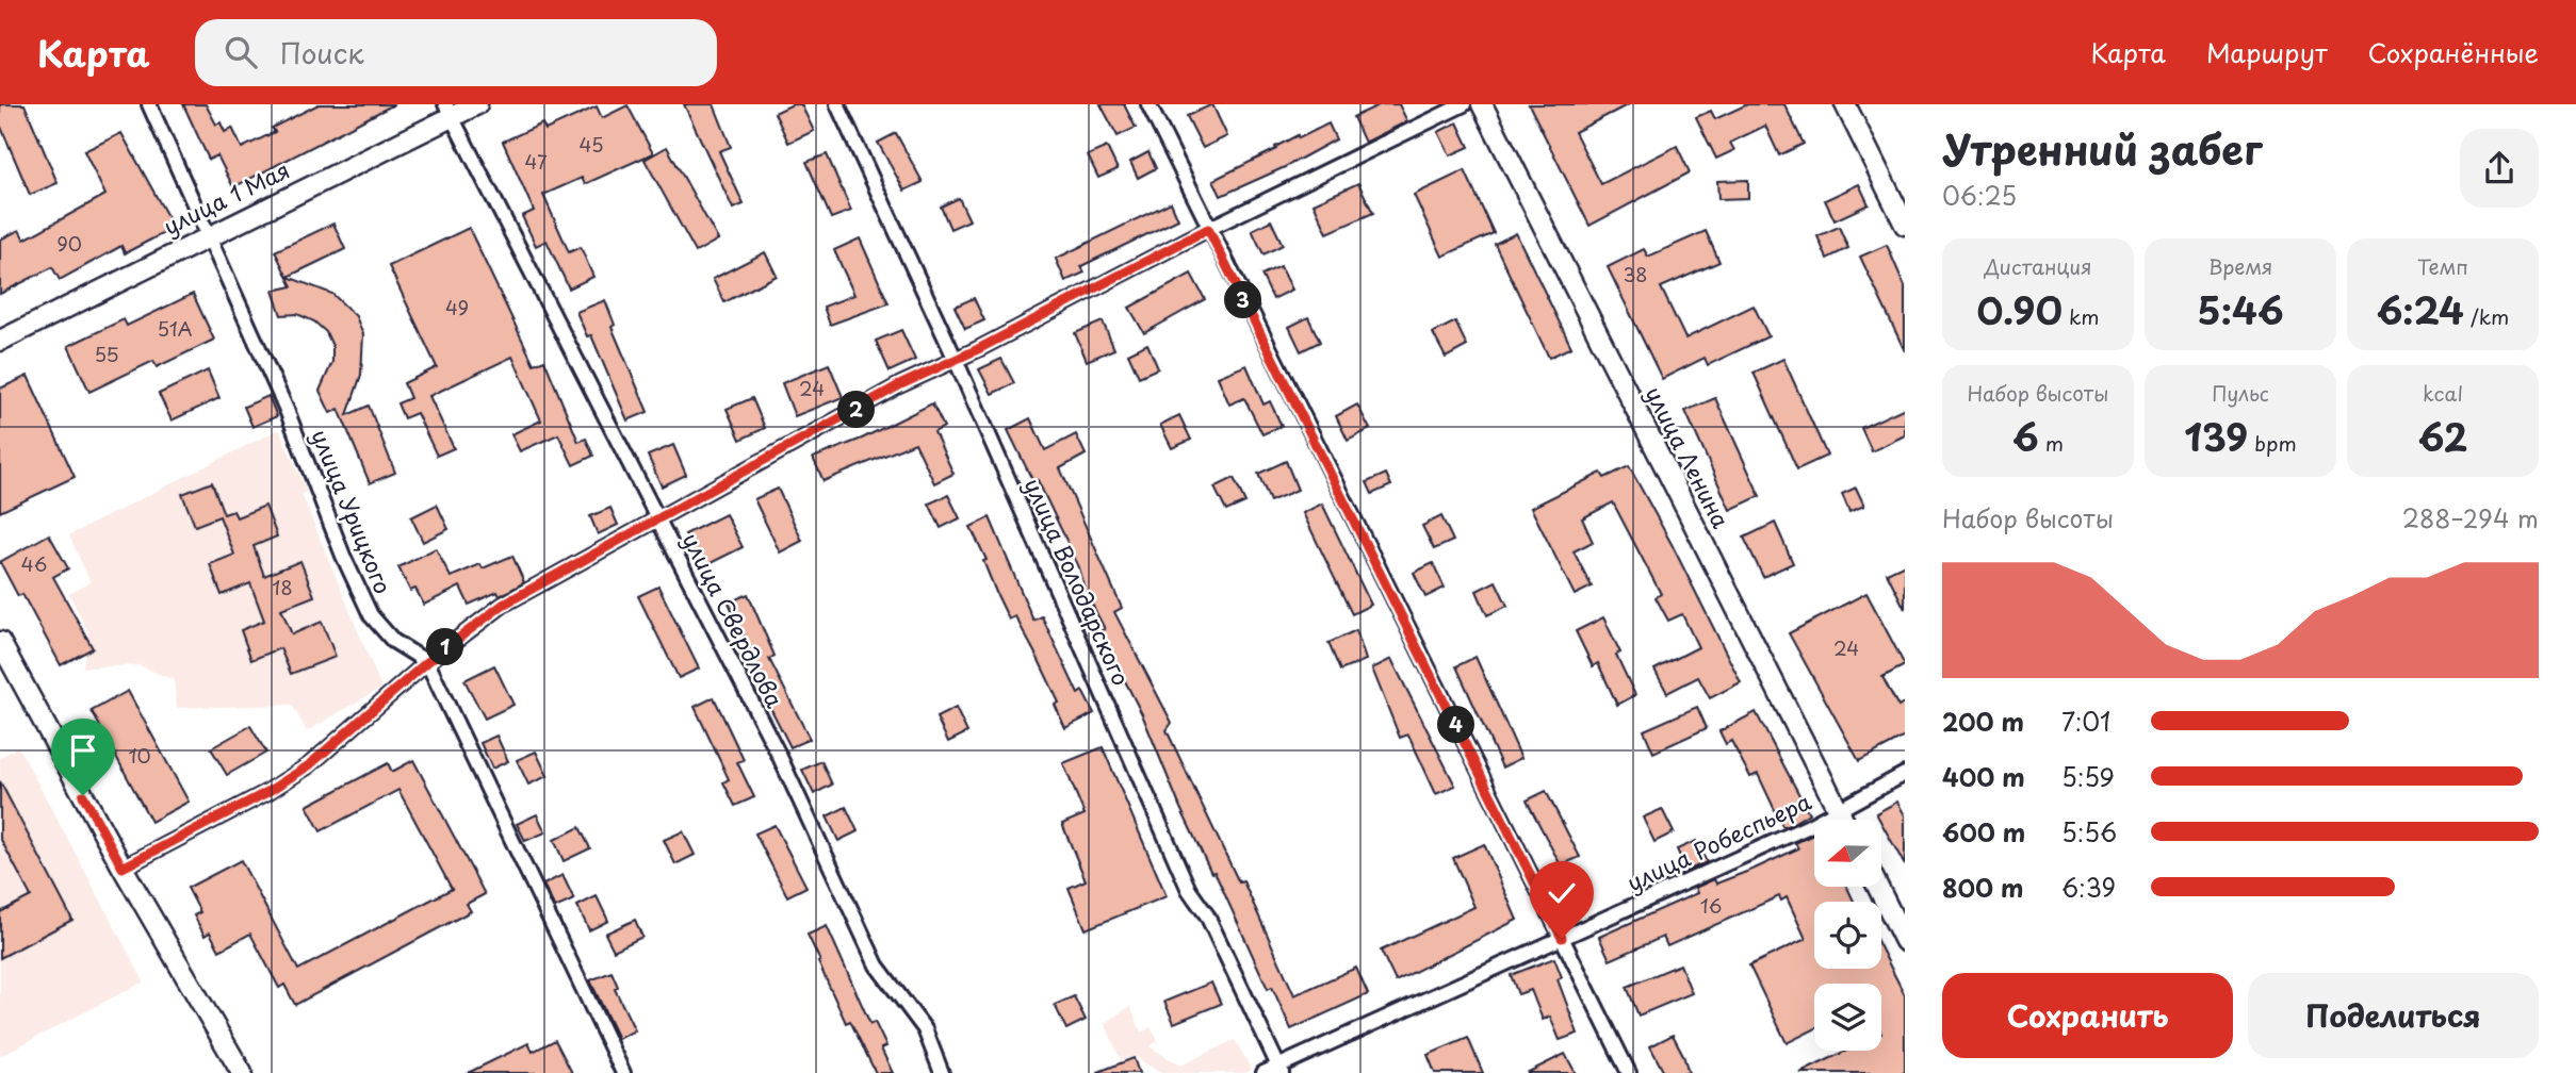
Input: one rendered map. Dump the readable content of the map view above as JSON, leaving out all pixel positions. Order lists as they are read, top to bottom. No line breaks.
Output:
{"streets":{"main road":["улица 1 Мая","улица Ленина"],"street":["улица Урицкого","улица Володарского","улица Свердлова","улица Робеспьера"]},"crossings":[["улица 1 Мая","улица Урицкого"],["улица 1 Мая","улица Свердлова"],["улица Ленина","улица Робеспьера"],["улица Володарского","улица Робеспьера"]],"house_numbers":["45","47","90","38","49","51А","55","24","46","18","24","10","16"],"north":"left","page":{"header":"Карта","search":"Поиск","nav":["Карта","Маршрут","Сохранённые"],"heading":["Утренний забег","06:25"],"stats":[["Дистанция","0.90 km"],["Время","5:46"],["Темп","6:24 /km"],["Набор высоты","6 m"],["Пульс","139 bpm"],["kcal","62"]],"pins":["3","2","1","4"],"chart":["Набор высоты","288–294 m"],"list":[{"name":"200 m","note":"7:01"},{"name":"400 m","note":"5:59"},{"name":"600 m","note":"5:56"},{"name":"800 m","note":"6:39"}],"buttons":["Сохранить","Поделиться"]}}
